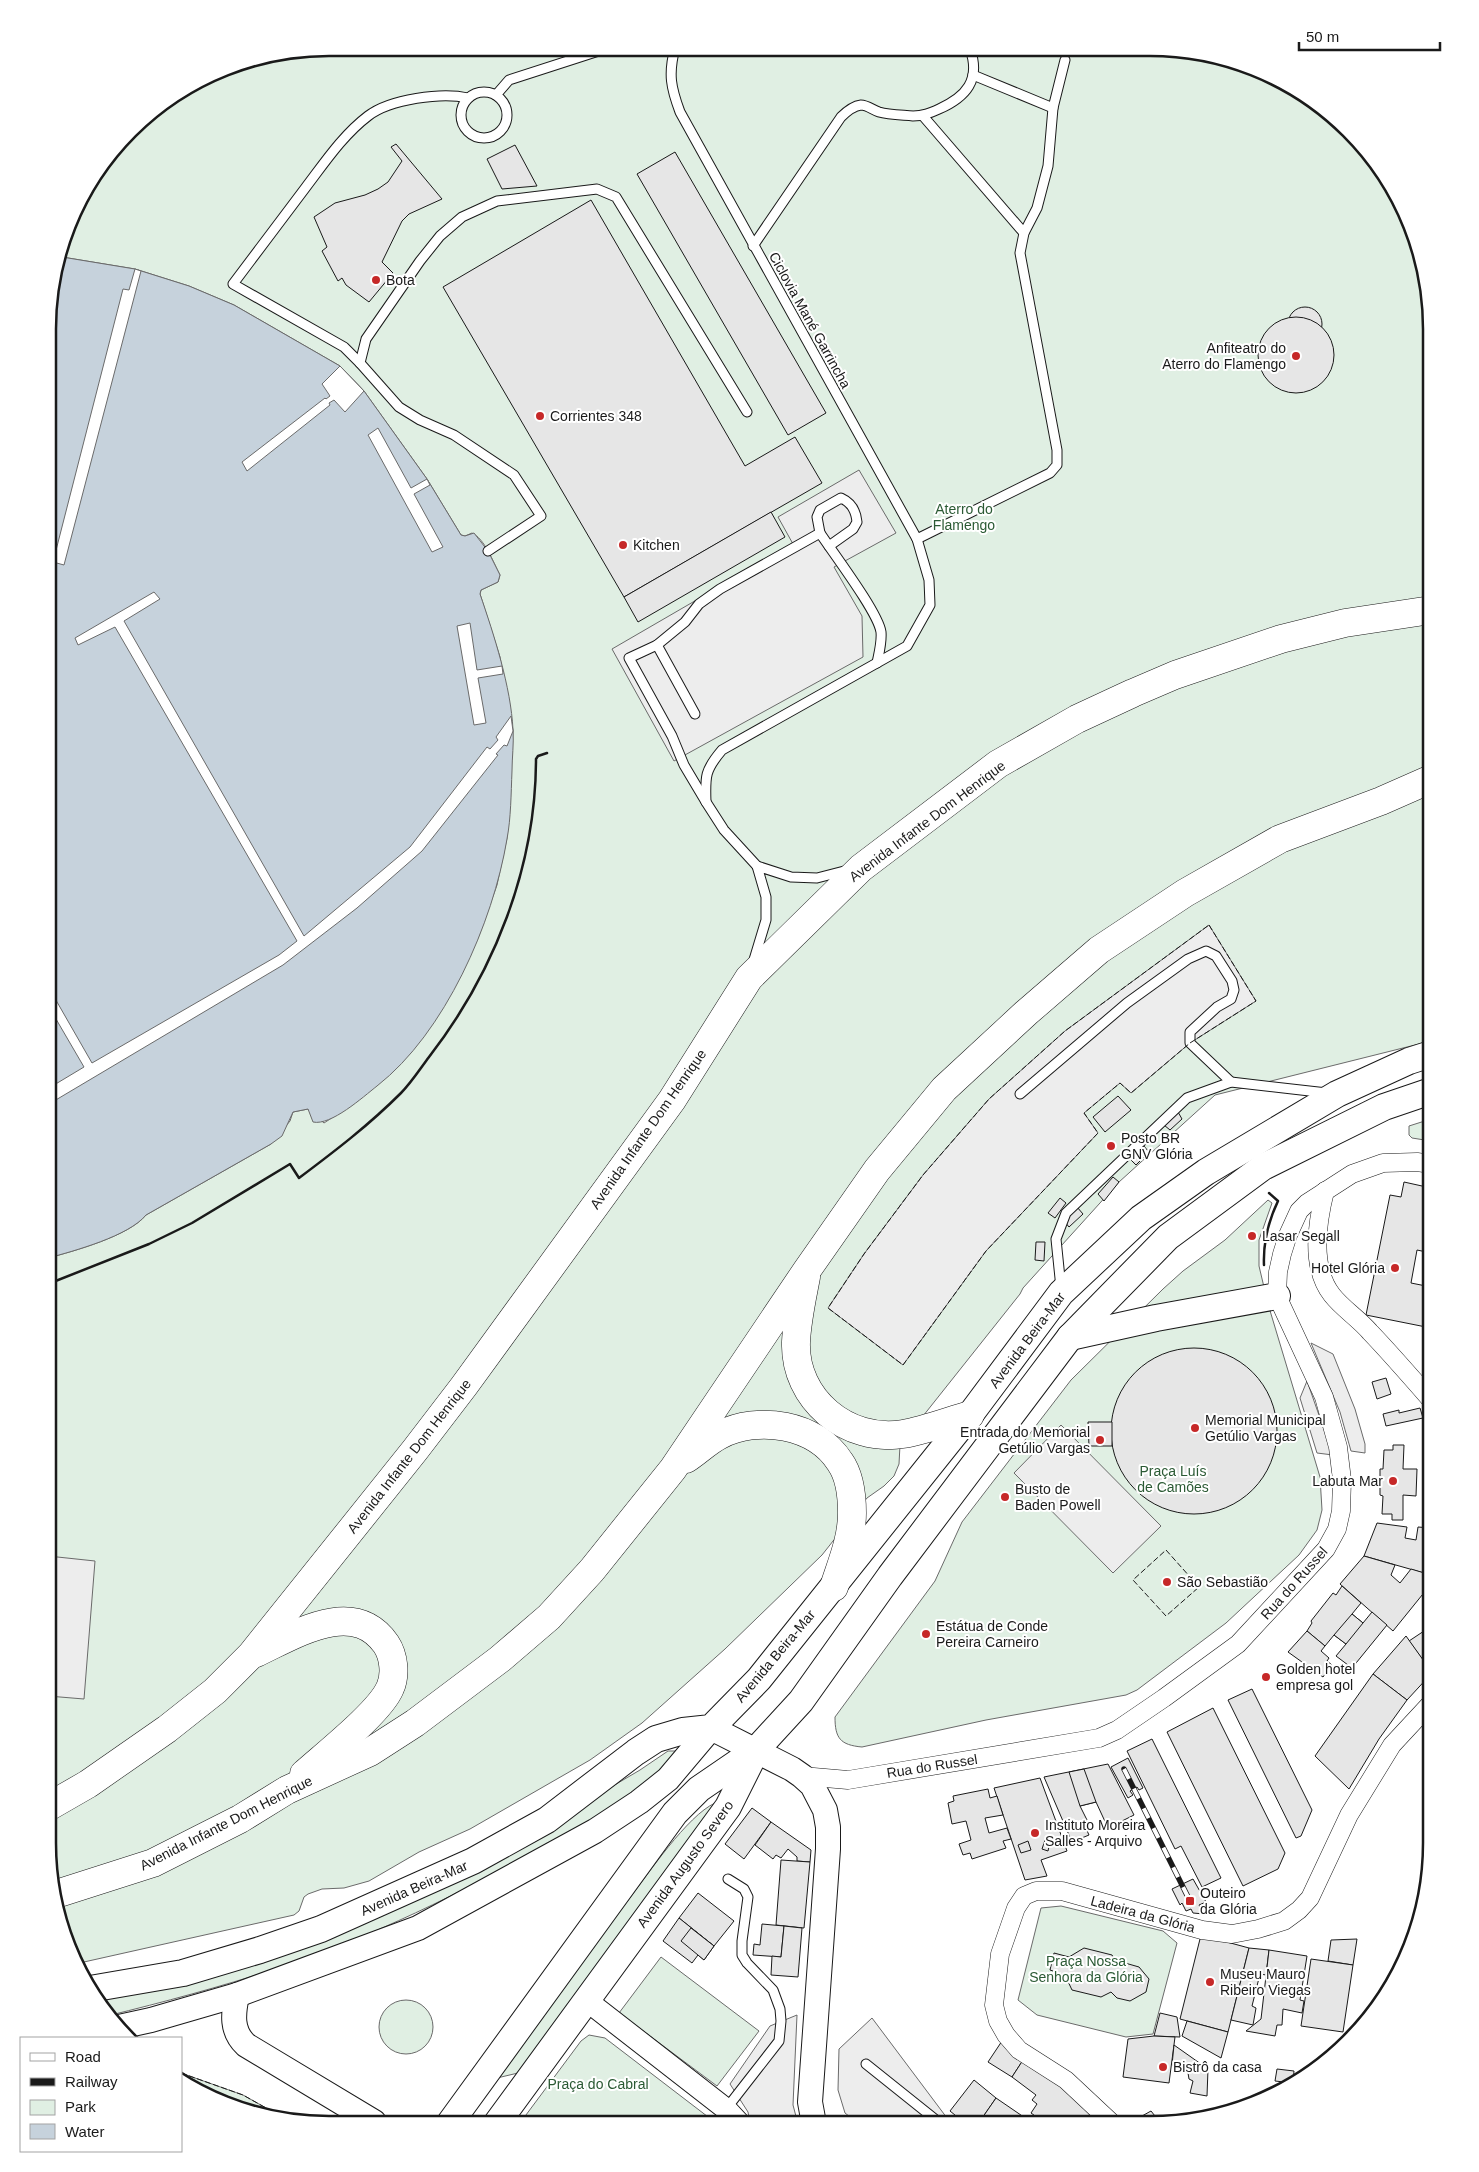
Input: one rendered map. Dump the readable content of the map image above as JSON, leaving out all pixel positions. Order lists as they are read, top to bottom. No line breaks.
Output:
{"streets":{"highway":["Avenida Infante Dom Henrique"],"main road":["Avenida Beira-Mar","Rua do Russel","Avenida Augusto Severo"],"street":["Ladeira da Glória"],"lane":["Ciclovia Mané Garrincha"]},"crossings":[["Avenida Beira-Mar","Rua do Russel"],["Rua do Russel","Avenida Augusto Severo"]],"parks":["Aterro do Flamengo","Praça Luís de Camões","Praça Nossa Senhora da Glória","Praça do Cabral"],"places":{"other":["Bota","Anfiteatro do Aterro do Flamengo","Corrientes 348","Kitchen","Posto BR GNV Glória","Lasar Segall","Hotel Glória","Memorial Municipal Getúlio Vargas","Entrada do Memorial Getúlio Vargas","Labuta Mar","Busto de Baden Powell","São Sebastião","Estátua de Conde Pereira Carneiro","Golden hotel empresa gol","Instituto Moreira Salles - Arquivo","Museu Mauro Ribeiro Viegas","Bistrô da casa"],"transit":["Outeiro da Glória"]},"legend":["Road","Railway","Park","Water"],"scale_bar":"50 m"}
